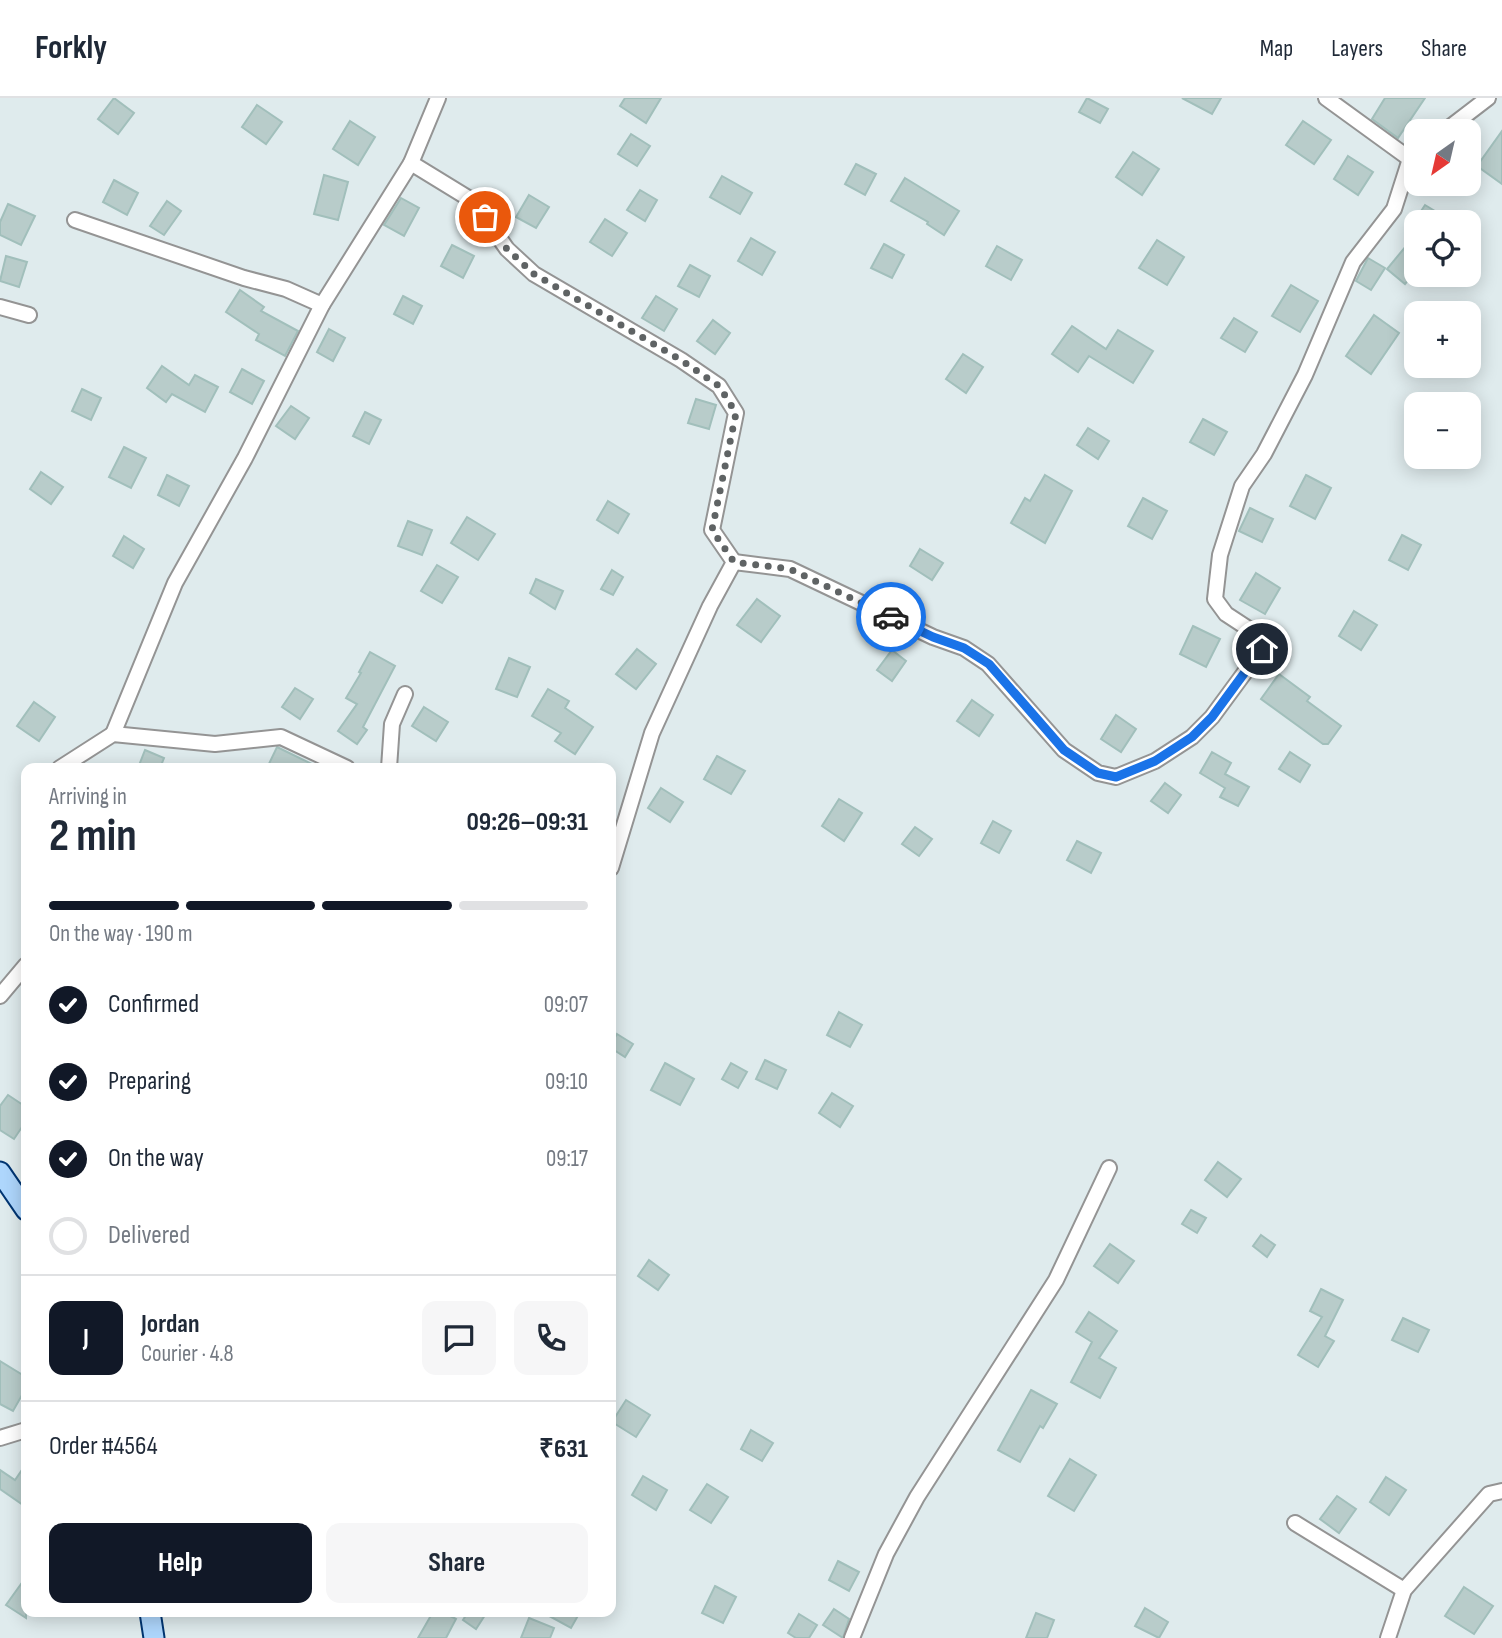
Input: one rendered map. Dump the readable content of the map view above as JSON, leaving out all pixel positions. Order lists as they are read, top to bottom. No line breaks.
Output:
{"north":"bottom left","page":{"header":"Forkly","nav":["Map","Layers","Share"],"map_buttons":["+","−"],"heading":["2 min","Arriving in","09:26–09:31"],"panel":["Jordan","Courier · 4.8","Order #4564","₹631"],"bar":"On the way · 190 m","list":[["Confirmed","09:07"],["Preparing","09:10"],["On the way","09:17"],"Delivered"],"round":"J","buttons":["Help","Share"]}}
